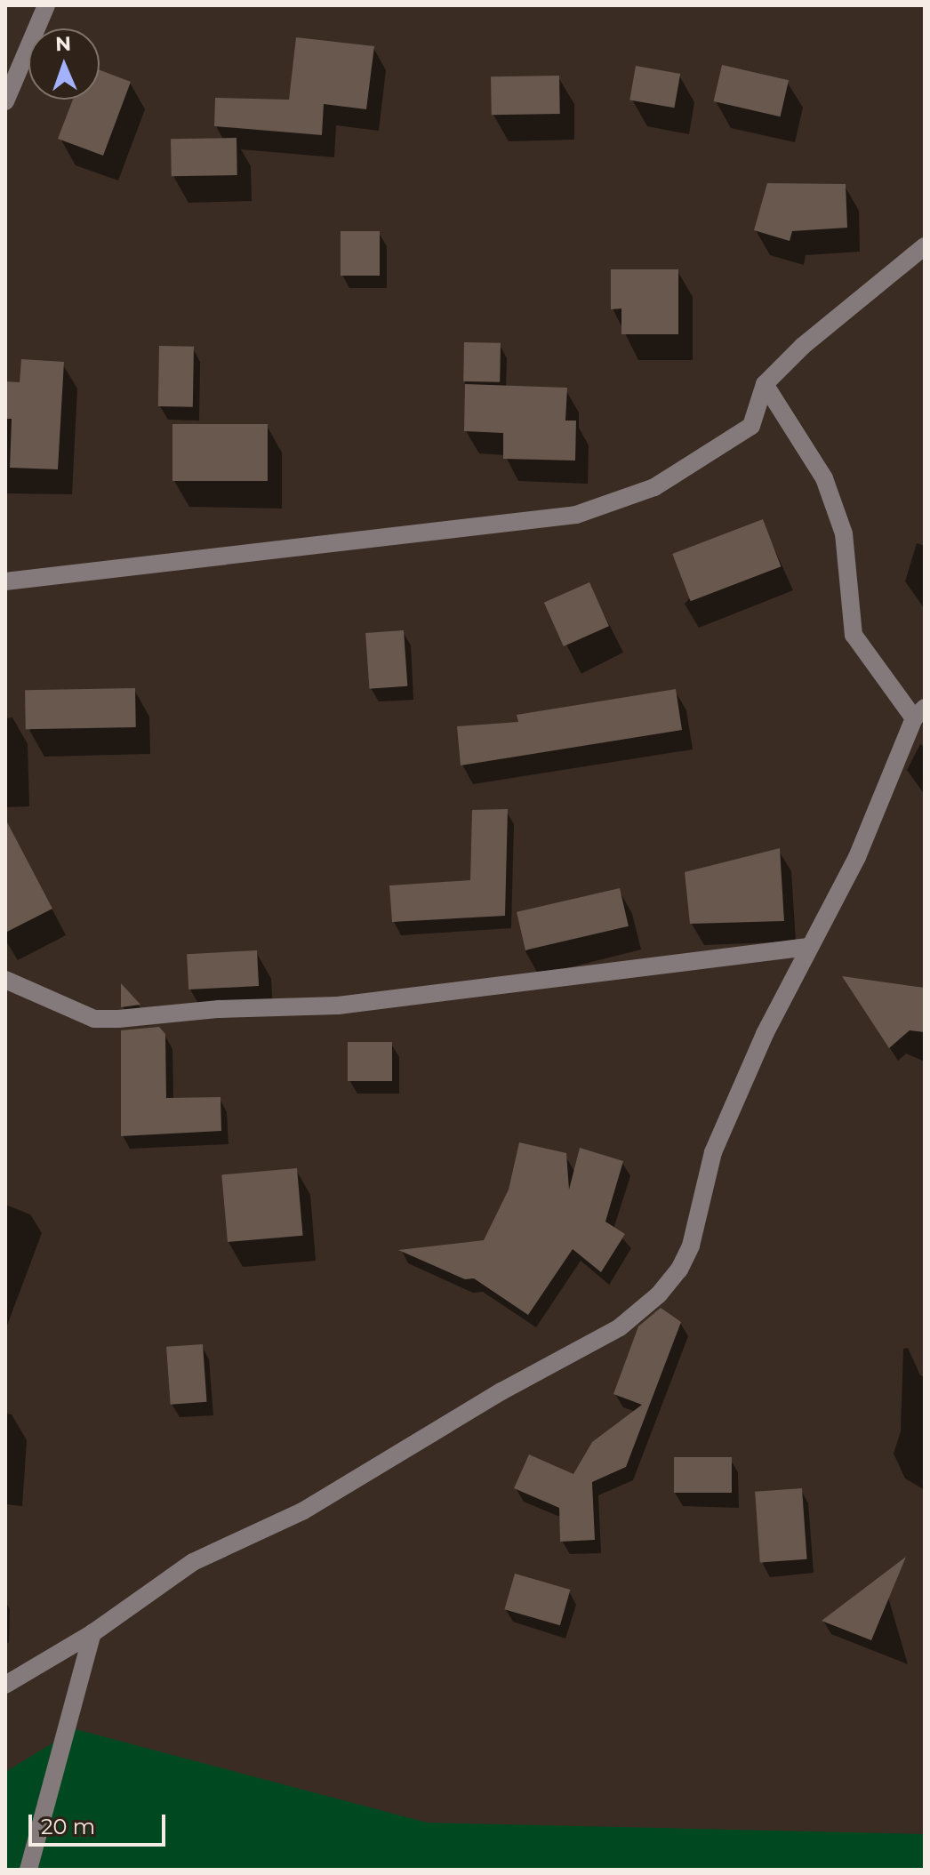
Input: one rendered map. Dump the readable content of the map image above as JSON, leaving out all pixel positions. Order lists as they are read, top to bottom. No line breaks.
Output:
{"scale_bar":"20 m","north":"top"}
